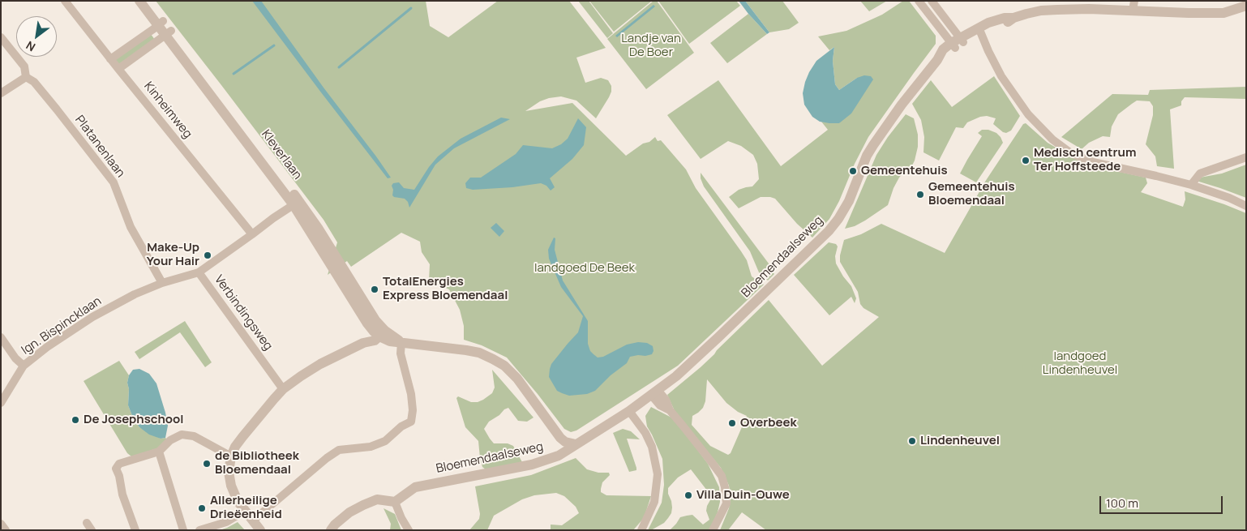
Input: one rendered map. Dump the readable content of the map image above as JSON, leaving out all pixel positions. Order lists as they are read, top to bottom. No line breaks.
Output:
{"streets":{"street":["Kinheimweg","Platanenlaan","Kleverlaan","Bloemendaalseweg","Verbindingsweg","Ign. Bispincklaan"]},"crossings":[["Kinheimweg","Verbindingsweg"],["Platanenlaan","Ign. Bispincklaan"],["Kleverlaan","Verbindingsweg"],["Verbindingsweg","Ign. Bispincklaan"]],"parks":["Landje van De Boer","landgoed De Beek","landgoed Lindenheuvel"],"places":["Medisch centrum Ter Hoffsteede","Gemeentehuis","Gemeentehuis Bloemendaal","Make-Up Your Hair","TotalEnergies Express Bloemendaal","De Josephschool","Overbeek","Lindenheuvel","de Bibliotheek Bloemendaal","Villa Duin-Ouwe","Allerheilige Drieëenheid"],"scale_bar":"100 m","north":"bottom left"}
